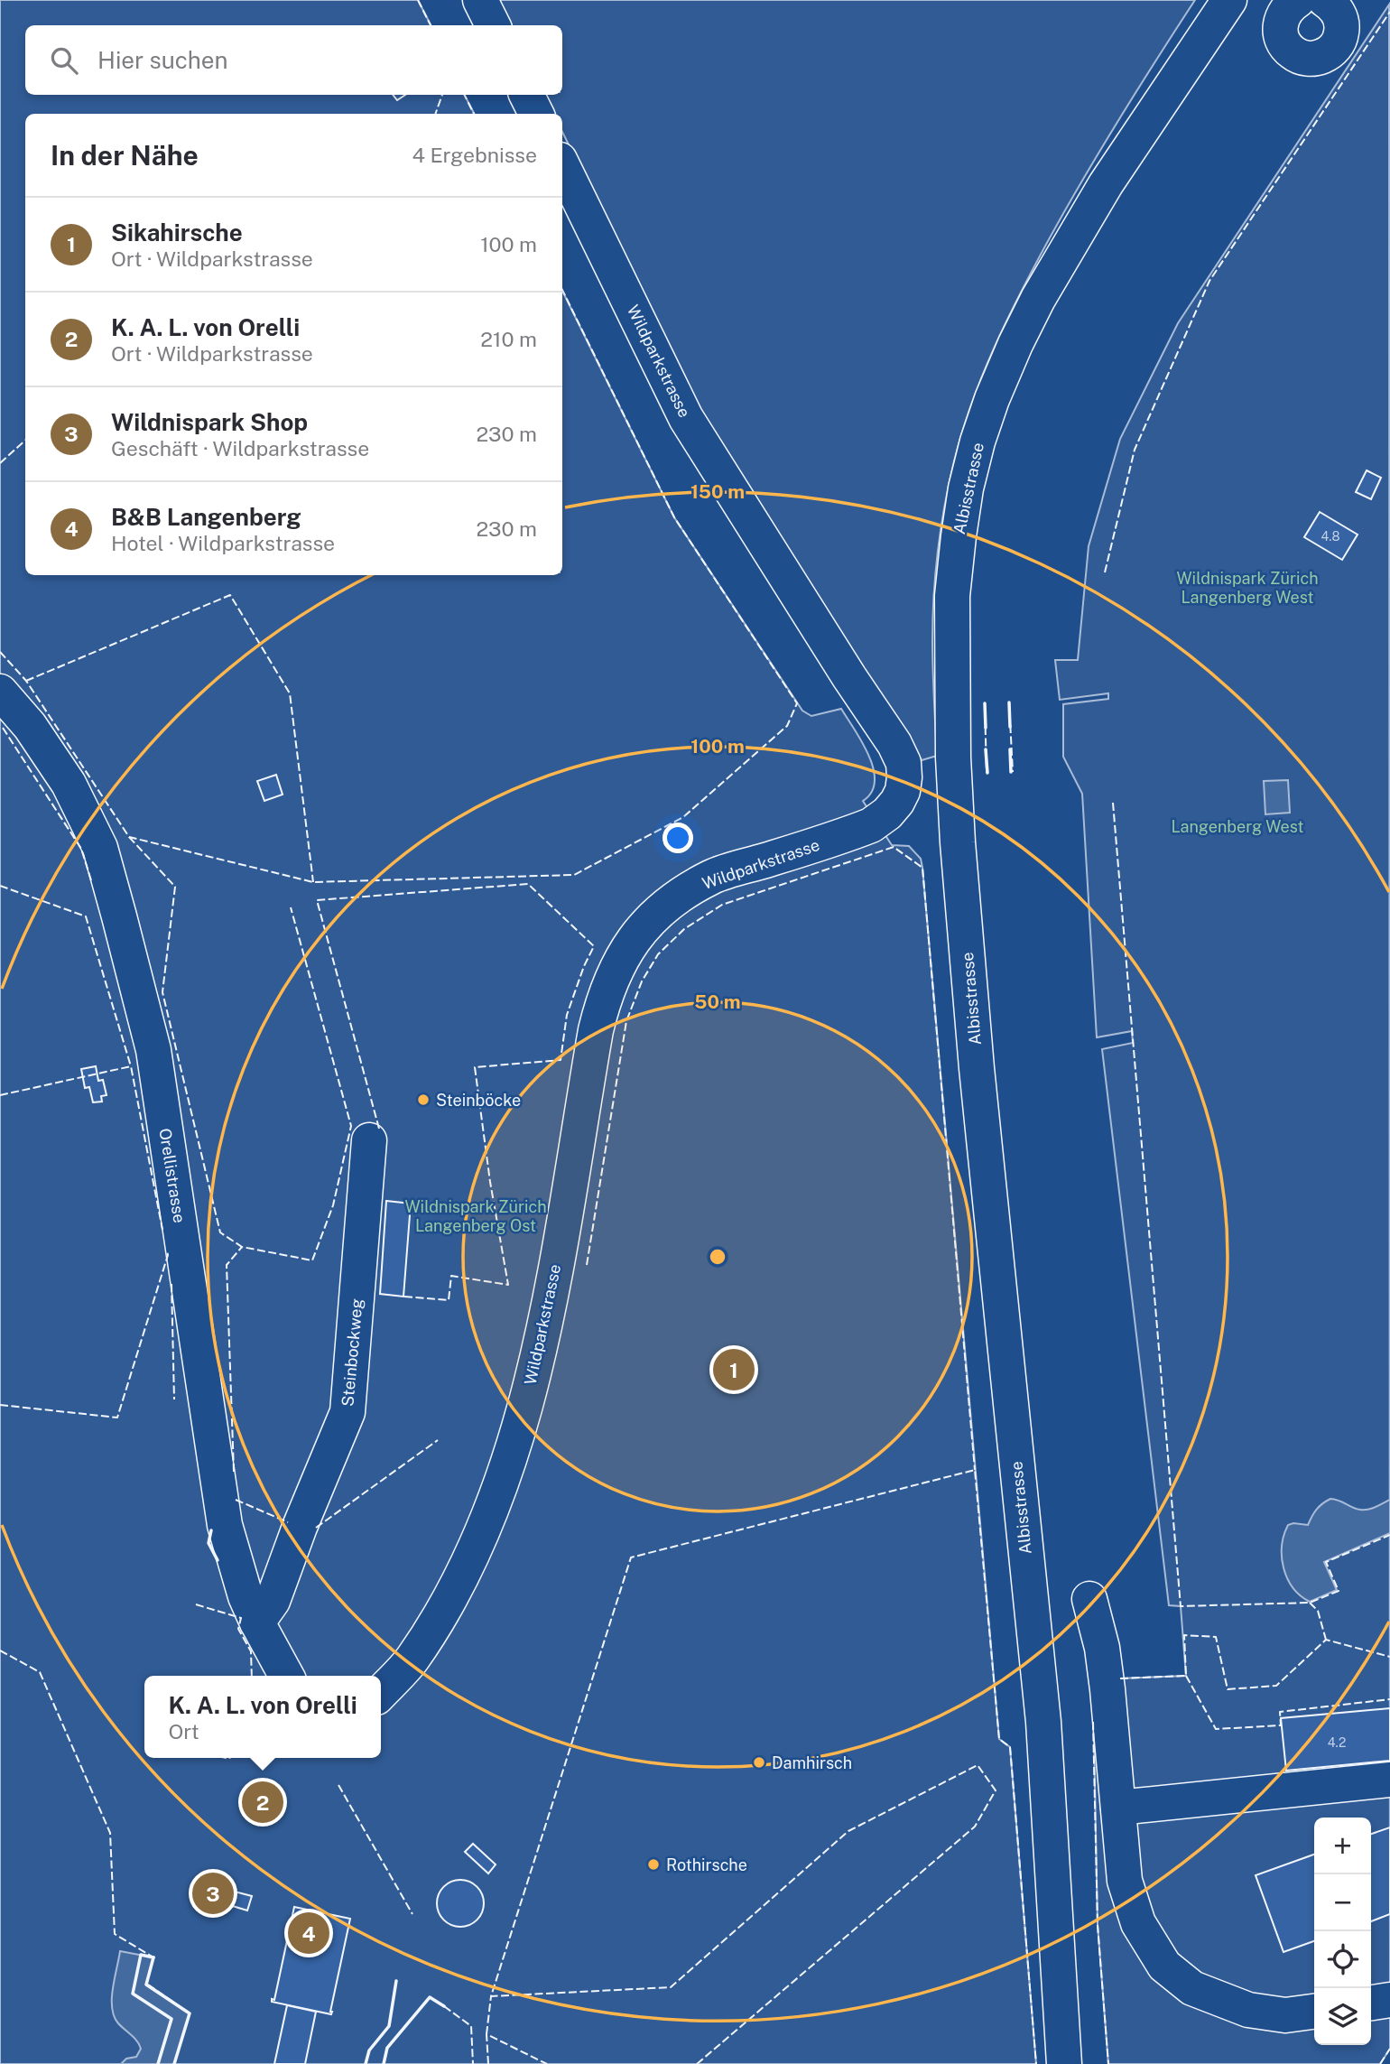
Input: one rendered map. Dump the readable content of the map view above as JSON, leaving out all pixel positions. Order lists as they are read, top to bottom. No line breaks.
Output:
{"streets":{"main road":["Wildparkstrasse","Albisstrasse","Orellistrasse","Steinbockweg"]},"crossings":[["Orellistrasse","Steinbockweg"]],"parks":["Wildnispark Zürich Langenberg West","Langenberg West","Wildnispark Zürich Langenberg Ost"],"places":["Steinböcke","Damhirsch","Rothirsche"],"house_numbers":["4.8","4.2"],"page":{"search":"Hier suchen","heading":["In der Nähe","4 Ergebnisse"],"list":[{"mark":"1","name":"Sikahirsche","note":"Ort · Wildparkstrasse","value":"100 m"},{"mark":"2","name":"K. A. L. von Orelli","note":"Ort · Wildparkstrasse","value":"210 m"},{"mark":"3","name":"Wildnispark Shop","note":"Geschäft · Wildparkstrasse","value":"230 m"},{"mark":"4","name":"B&B Langenberg","note":"Hotel · Wildparkstrasse","value":"230 m"}],"pins":["1","2","3","4"],"popup":["K. A. L. von Orelli","Ort"],"map_buttons":["+","−"]},"rings":["150 m","100 m","50 m"]}
